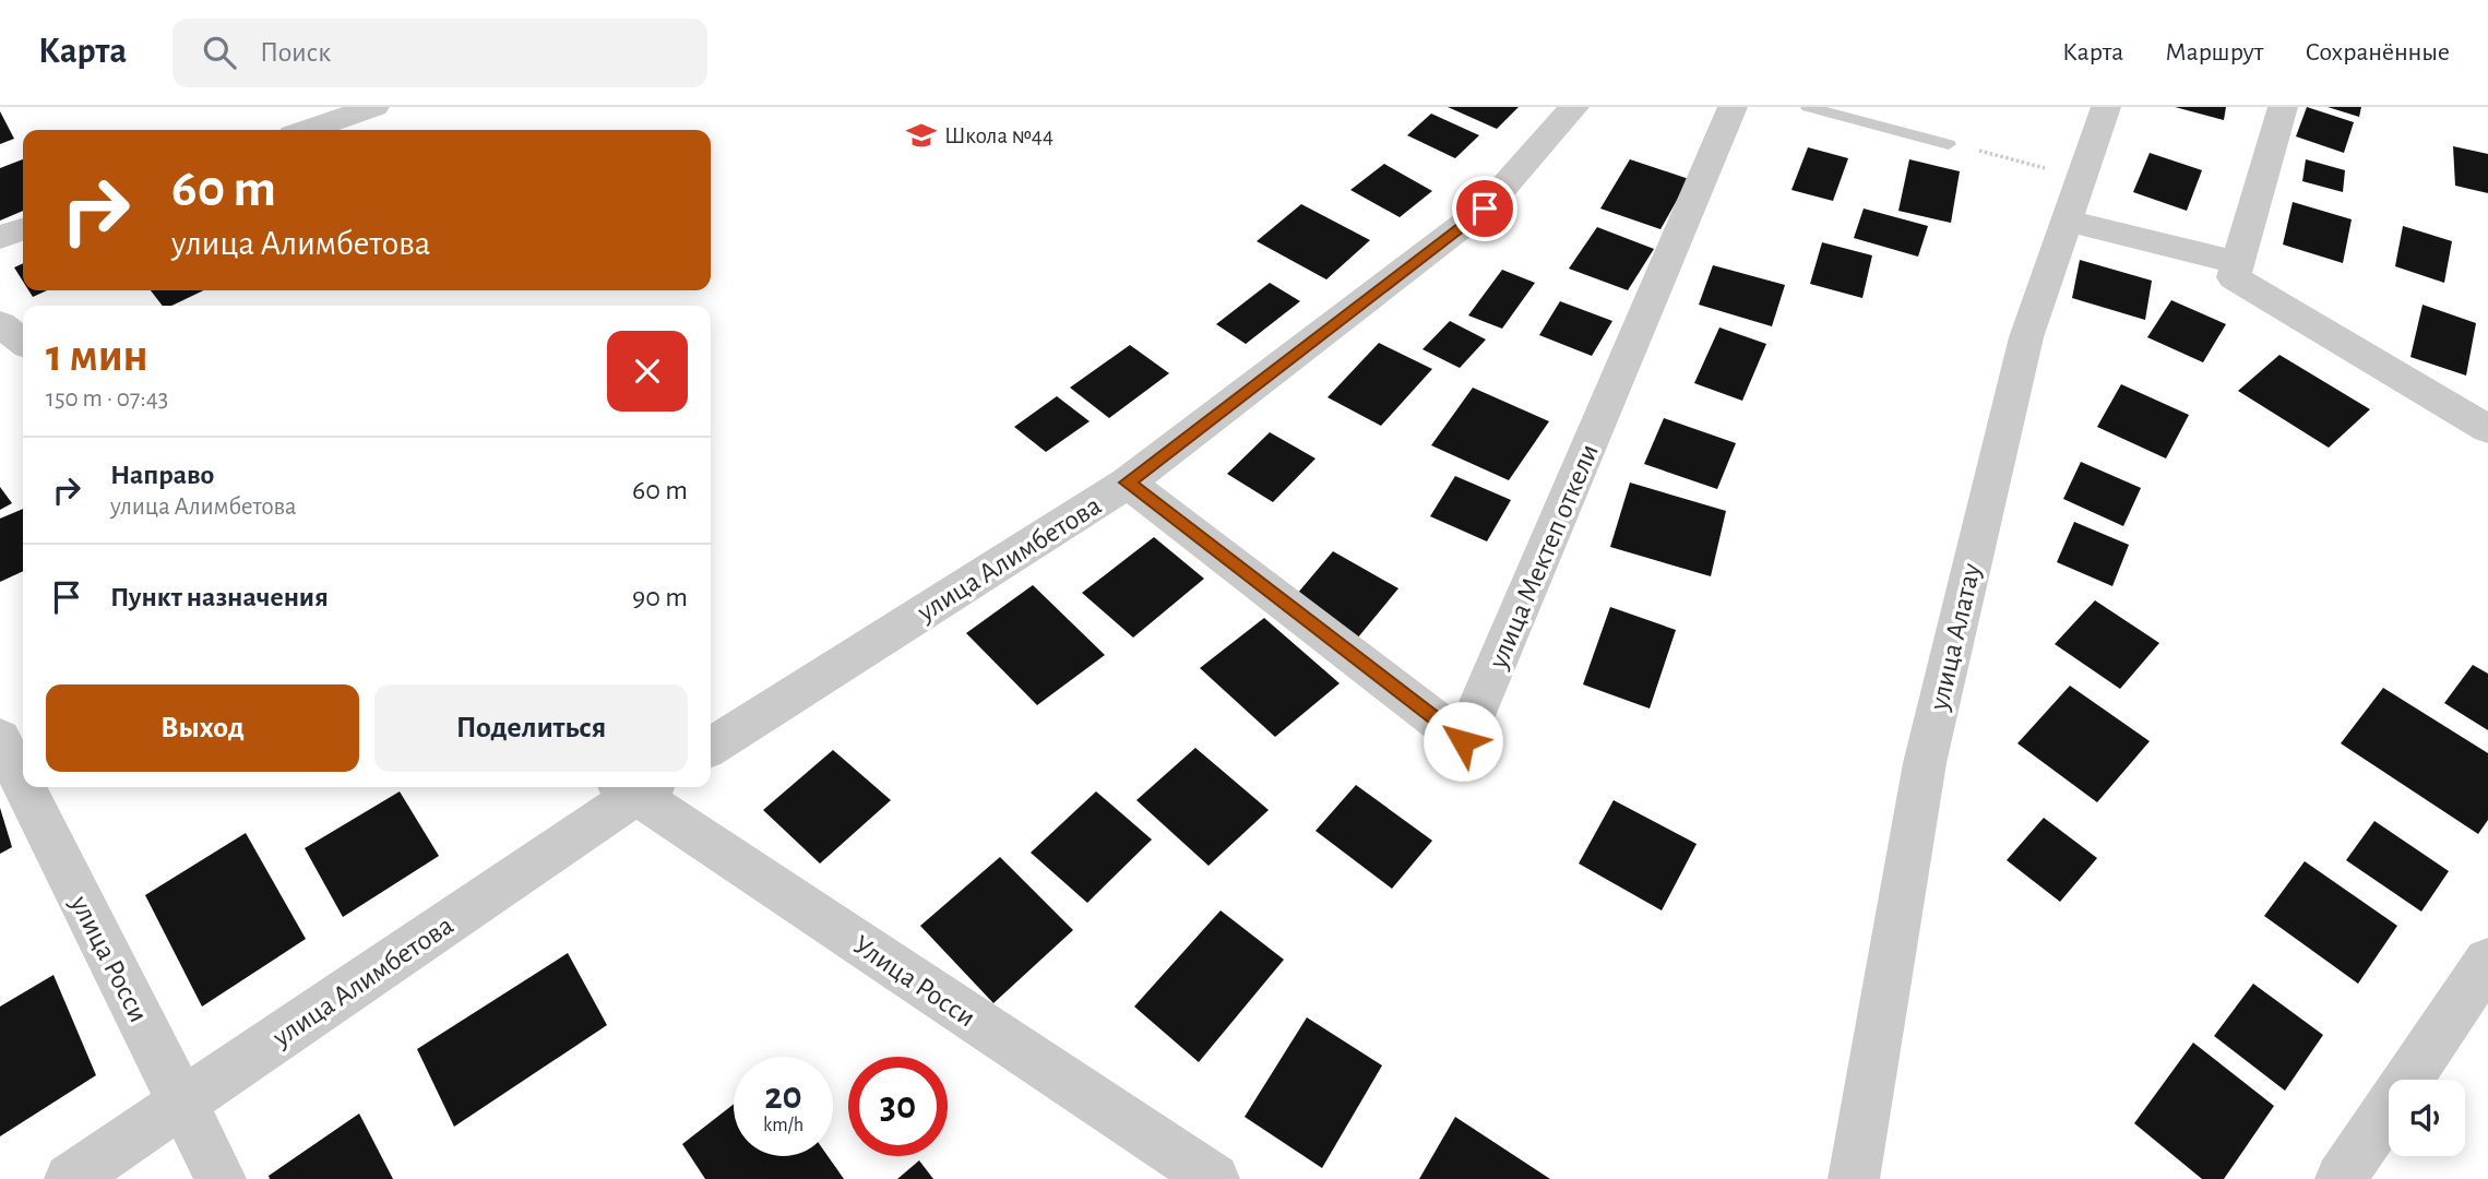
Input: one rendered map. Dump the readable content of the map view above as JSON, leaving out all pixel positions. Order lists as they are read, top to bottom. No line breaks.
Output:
{"streets":{"street":["улица Мектеп откели","улица Алимбетова","улица Алатау","улица Росси","Улица Росси"]},"crossings":[["улица Мектеп откели","улица Алимбетова"],["улица Алимбетова","улица Росси"]],"places":{"school or university":["Школа №44"]},"page":{"header":"Карта","search":"Поиск","nav":["Карта","Маршрут","Сохранённые"],"turn":["60 m","улица Алимбетова"],"heading":["1 мин","150 m · 07:43"],"list":[{"name":"Направо","note":"улица Алимбетова","value":"60 m"},{"name":"Пункт назначения","value":"90 m"}],"buttons":["Выход","Поделиться"],"speed":"20 km/h","limit":"30"}}
